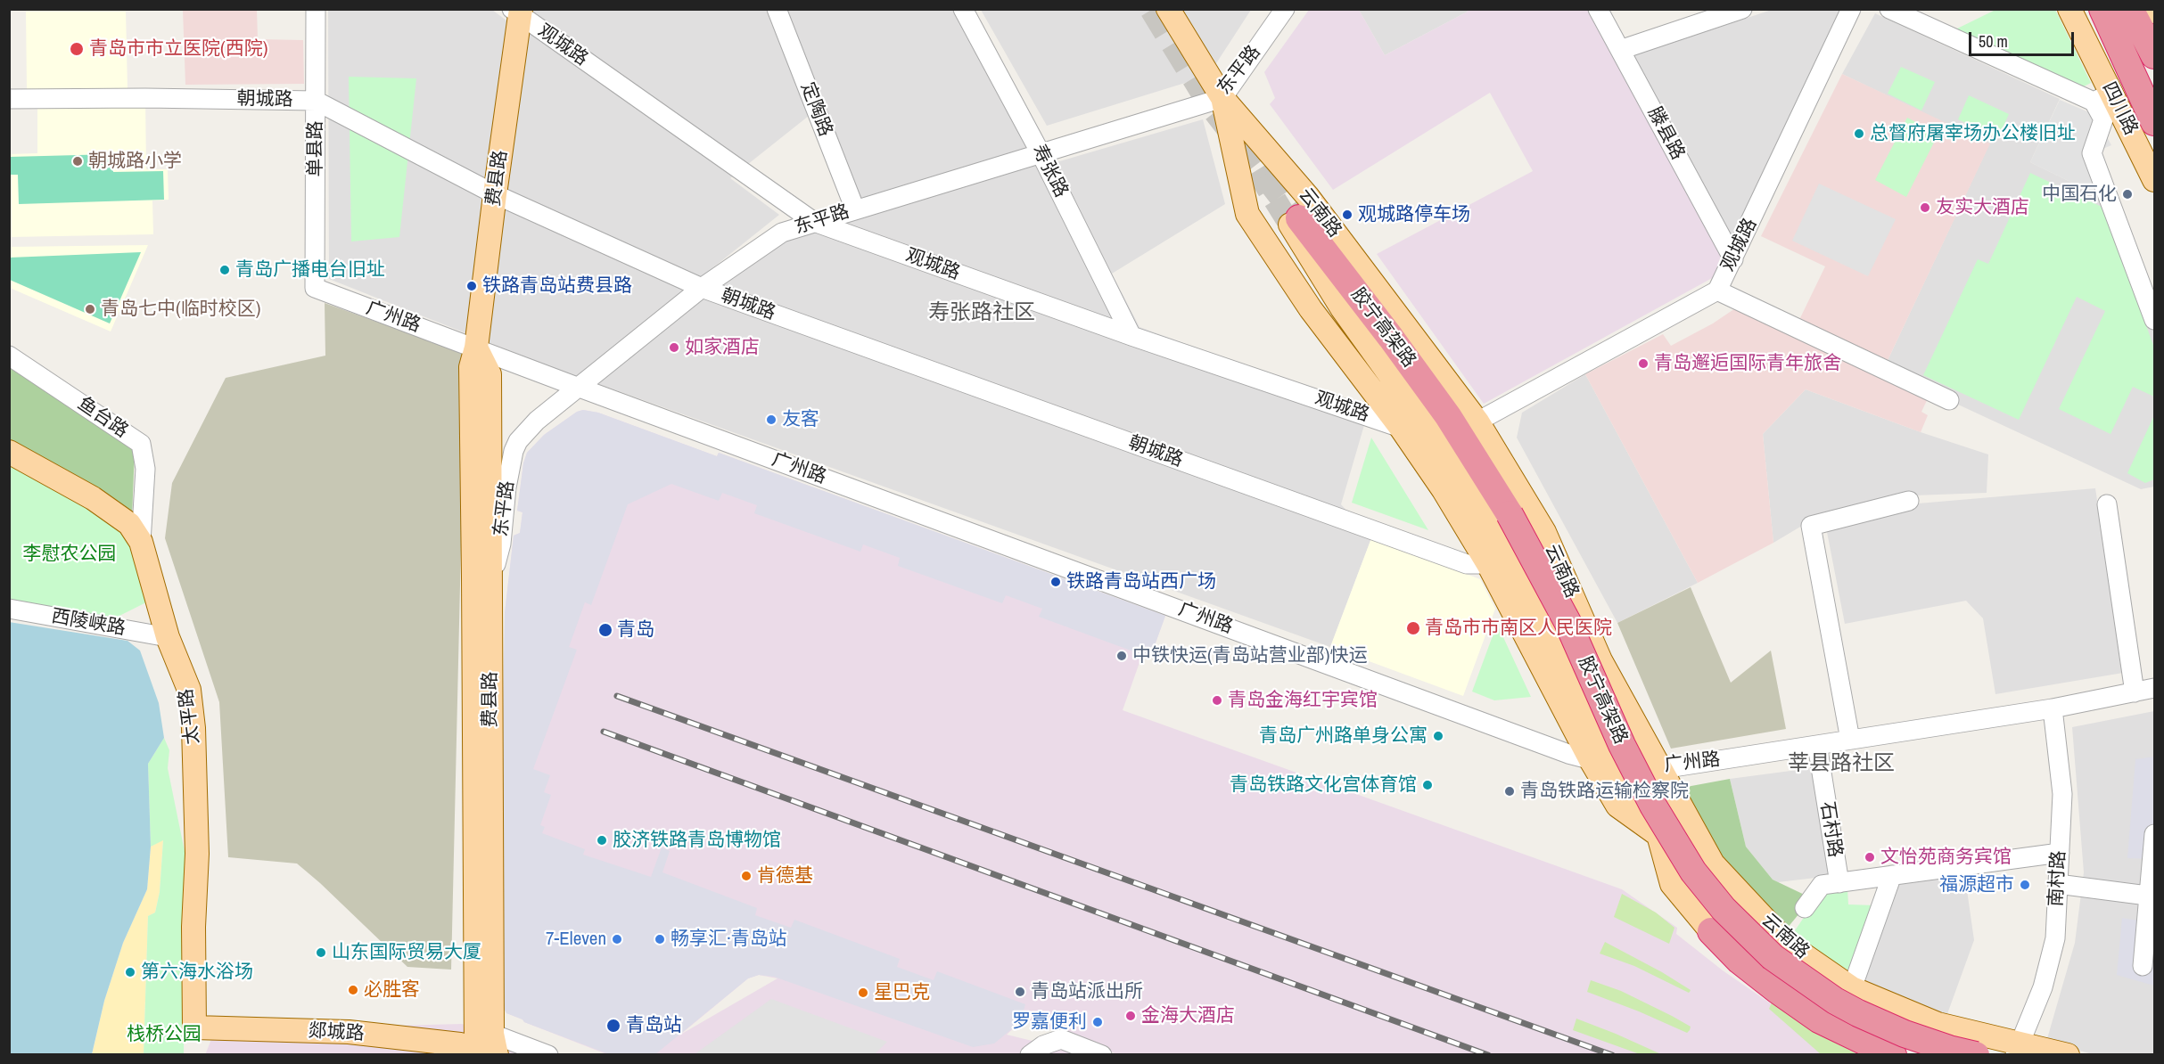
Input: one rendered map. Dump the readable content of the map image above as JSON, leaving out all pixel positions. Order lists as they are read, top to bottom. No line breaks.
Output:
{"streets":{"highway":["胶宁高架路"],"main road":["四川路","费县路","云南路","太平路","郯城路"],"street":["观城路","东平路","朝城路","定陶路","滕县路","单县路","寿张路","广州路","鱼台路","西陵峡路","石村路","南村路"]},"crossings":[["观城路","东平路"],["观城路","滕县路"],["观城路","寿张路"],["观城路","费县路"],["观城路","云南路"],["东平路","朝城路"],["东平路","定陶路"],["东平路","寿张路"],["东平路","费县路"],["东平路","云南路"],["东平路","广州路"],["朝城路","单县路"],["朝城路","费县路"],["朝城路","云南路"],["单县路","广州路"],["费县路","广州路"],["费县路","郯城路"],["云南路","广州路"],["云南路","南村路"],["广州路","石村路"],["广州路","南村路"],["鱼台路","太平路"],["西陵峡路","太平路"],["太平路","郯城路"]],"districts":["寿张路社区","莘县路社区"],"parks":["李慰农公园","栈桥公园"],"places":["青岛市市立医院(西院)","总督府屠宰场办公楼旧址","朝城路小学","中国石化","友实大酒店","观城路停车场","青岛广播电台旧址","铁路青岛站费县路","青岛七中(临时校区)","如家酒店","青岛邂逅国际青年旅舍","友客","铁路青岛站西广场","青岛市市南区人民医院","青岛","中铁快运(青岛站营业部)快运","青岛金海红宇宾馆","青岛广州路单身公寓","青岛铁路文化宫体育馆","青岛铁路运输检察院","胶济铁路青岛博物馆","文怡苑商务宾馆","肯德基","福源超市","7-Eleven","畅享汇·青岛站","山东国际贸易大厦","第六海水浴场","必胜客","青岛站派出所","星巴克","金海大酒店","罗嘉便利","青岛站"],"scale_bar":"50 m"}
